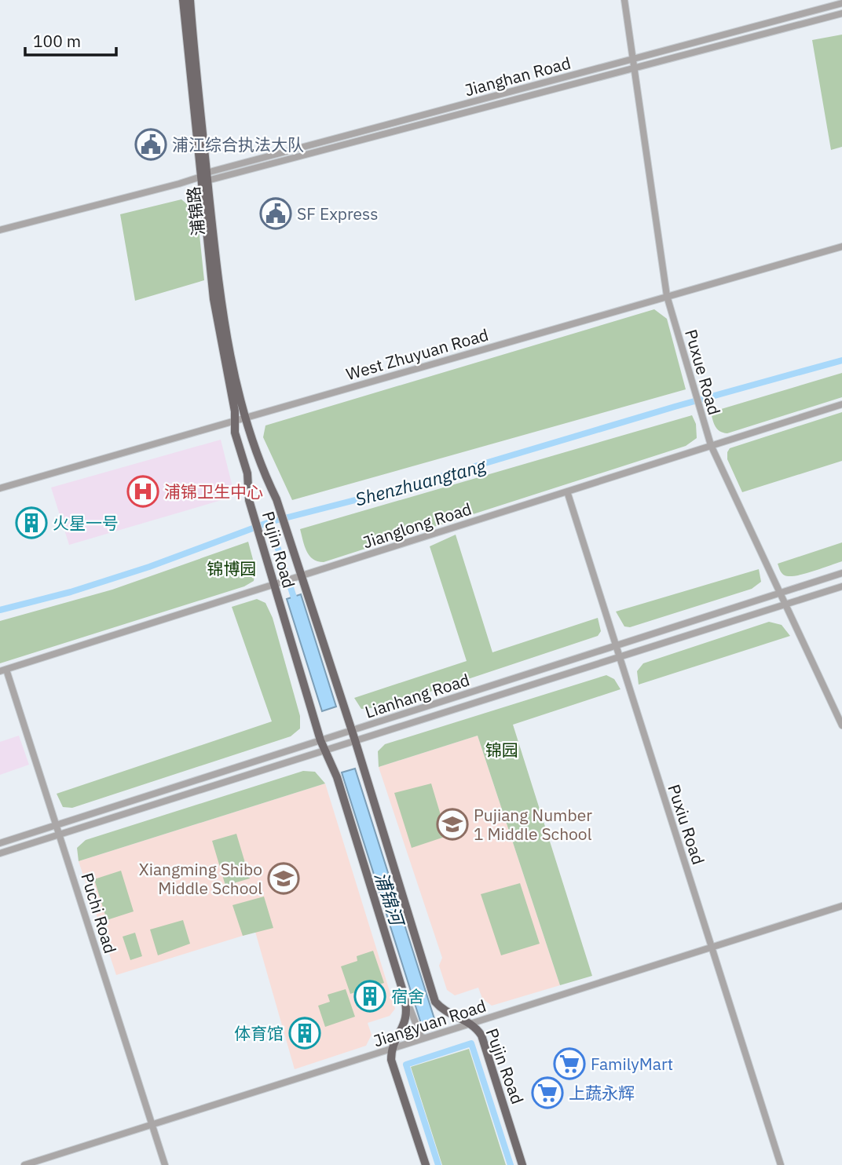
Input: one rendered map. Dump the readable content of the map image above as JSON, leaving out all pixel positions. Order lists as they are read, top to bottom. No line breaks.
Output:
{"streets":{"main road":["浦锦路","Pujin Road"],"street":["Jianghan Road","West Zhuyuan Road","Puxue Road","Jianglong Road","Lianhang Road","Puxiu Road","Puchi Road","Jiangyuan Road"]},"crossings":[["Jianghan Road","浦锦路"],["Jianghan Road","Puxue Road"],["Jianghan Road","Pujin Road"],["浦锦路","West Zhuyuan Road"],["浦锦路","Pujin Road"],["West Zhuyuan Road","Puxue Road"],["West Zhuyuan Road","Pujin Road"],["Puxue Road","Jianglong Road"],["Puxue Road","Lianhang Road"],["Jianglong Road","Pujin Road"],["Jianglong Road","Puxiu Road"],["Jianglong Road","Puchi Road"],["Pujin Road","Lianhang Road"],["Pujin Road","Jiangyuan Road"],["Lianhang Road","Puxiu Road"],["Lianhang Road","Puchi Road"],["Puxiu Road","Jiangyuan Road"],["Puchi Road","Jiangyuan Road"]],"water":["Shenzhuangtang","浦锦河"],"parks":["锦博园","锦园"],"places":{"public building":["浦江综合执法大队","SF Express"],"hospital":["浦锦卫生中心"],"building":["火星一号","宿舍","体育馆"],"school or university":["Pujiang Number 1 Middle School","Xiangming Shibo Middle School"],"supermarket":["FamilyMart","上蔬永辉"]},"scale_bar":"100 m"}
